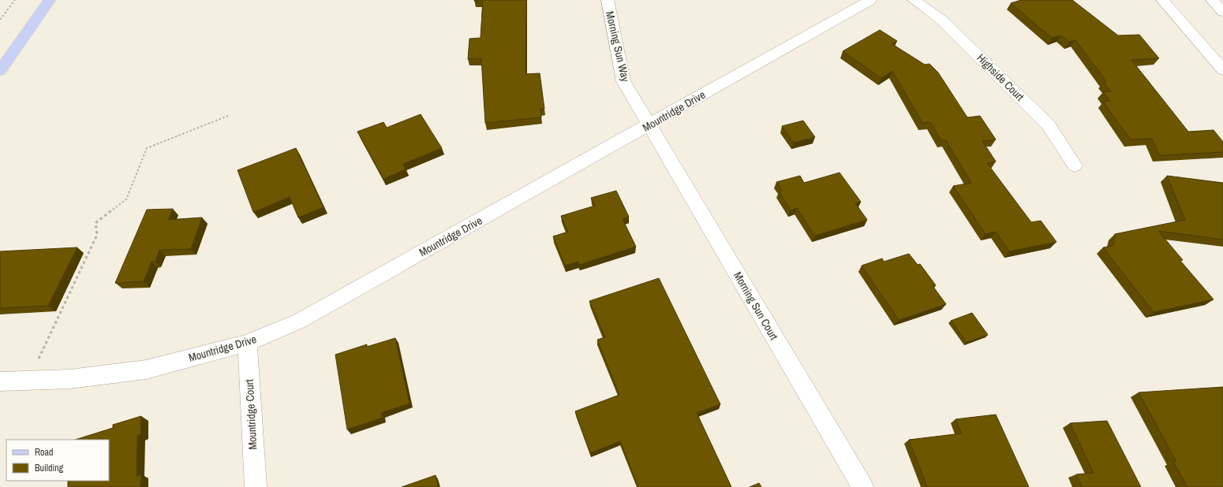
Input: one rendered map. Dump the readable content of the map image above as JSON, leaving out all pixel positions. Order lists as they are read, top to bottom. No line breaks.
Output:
{"streets":{"street":["Morning Sun Way","Highside Court","Mountridge Drive","Morning Sun Court","Mountridge Court"]},"crossings":[["Morning Sun Way","Mountridge Drive"],["Morning Sun Way","Morning Sun Court"],["Mountridge Drive","Morning Sun Court"],["Mountridge Drive","Mountridge Court"]],"legend":["Road","Building"]}
